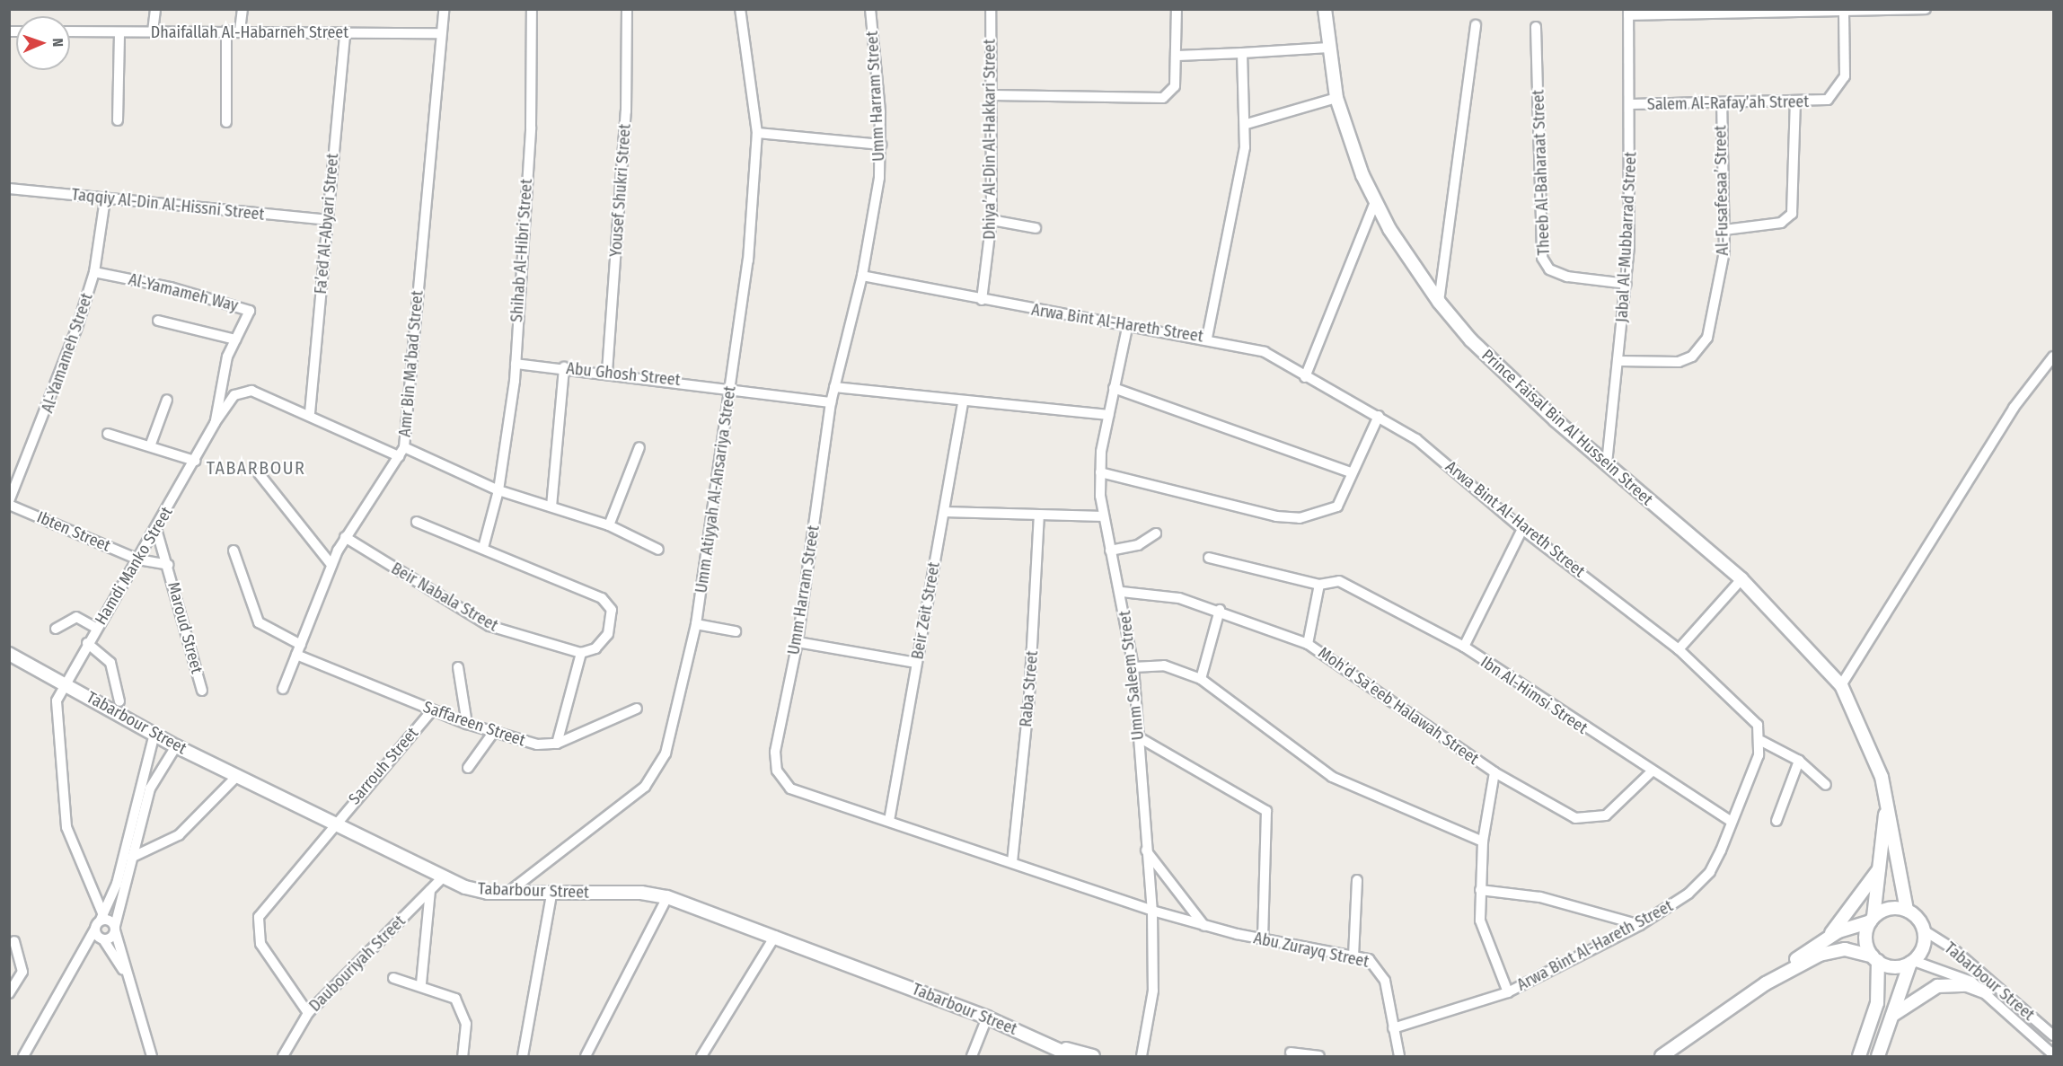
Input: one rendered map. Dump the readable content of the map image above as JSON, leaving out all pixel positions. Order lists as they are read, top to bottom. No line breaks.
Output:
{"streets":{"street":["Dhaifallah Al-Habarneh Street","Umm Harram Street","Salem Al-Rafay’ah Street","Dhiya’ Al-Din Al-Hakkari Street","Theeb Al-Baharaat Street","Yousef Shukri Street","Al-Fusafesaa’ Street","Taqqiy Al-Din Al-Hissni Street","Fa’ed Al-Abyari Street","Jabal Al-Mubbarrad Street","Shihab Al-Hibri Street","Al-Yamameh Way","Arwa Bint Al-Hareth Street","Al-Yamameh Street","Amr Bin Ma’bad Street","Abu Ghosh Street","Prince Faisal Bin Al Hussein Street","Umm Atiyyah Al-Ansariya Street","Ibten Street","Hamdi Manko Street","Beir Nabala Street","Beir Zeit Street","Maroud Street","Umm Saleem Street","Raba Street","Ibn Al-Himsi Street","Moh’d Sa’eeb Halawah Street","Tabarbour Street","Saffareen Street","Sarrouh Street","Abu Zurayq Street","Daubouriyah Street"]},"crossings":[["Dhaifallah Al-Habarneh Street","Fa’ed Al-Abyari Street"],["Dhaifallah Al-Habarneh Street","Amr Bin Ma’bad Street"],["Umm Harram Street","Arwa Bint Al-Hareth Street"],["Umm Harram Street","Abu Ghosh Street"],["Umm Harram Street","Beir Zeit Street"],["Umm Harram Street","Umm Saleem Street"],["Umm Harram Street","Raba Street"],["Umm Harram Street","Abu Zurayq Street"],["Salem Al-Rafay’ah Street","Al-Fusafesaa’ Street"],["Salem Al-Rafay’ah Street","Jabal Al-Mubbarrad Street"],["Dhiya’ Al-Din Al-Hakkari Street","Arwa Bint Al-Hareth Street"],["Theeb Al-Baharaat Street","Jabal Al-Mubbarrad Street"],["Yousef Shukri Street","Abu Ghosh Street"],["Al-Fusafesaa’ Street","Jabal Al-Mubbarrad Street"],["Taqqiy Al-Din Al-Hissni Street","Fa’ed Al-Abyari Street"],["Taqqiy Al-Din Al-Hissni Street","Al-Yamameh Street"],["Fa’ed Al-Abyari Street","Hamdi Manko Street"],["Jabal Al-Mubbarrad Street","Prince Faisal Bin Al Hussein Street"],["Shihab Al-Hibri Street","Abu Ghosh Street"],["Al-Yamameh Way","Al-Yamameh Street"],["Al-Yamameh Way","Hamdi Manko Street"],["Arwa Bint Al-Hareth Street","Umm Saleem Street"],["Arwa Bint Al-Hareth Street","Ibn Al-Himsi Street"],["Arwa Bint Al-Hareth Street","Moh’d Sa’eeb Halawah Street"],["Arwa Bint Al-Hareth Street","Abu Zurayq Street"],["Al-Yamameh Street","Ibten Street"],["Amr Bin Ma’bad Street","Hamdi Manko Street"],["Amr Bin Ma’bad Street","Beir Nabala Street"],["Amr Bin Ma’bad Street","Saffareen Street"],["Abu Ghosh Street","Umm Atiyyah Al-Ansariya Street"],["Prince Faisal Bin Al Hussein Street","Tabarbour Street"],["Umm Atiyyah Al-Ansariya Street","Tabarbour Street"],["Ibten Street","Hamdi Manko Street"],["Ibten Street","Maroud Street"],["Hamdi Manko Street","Maroud Street"],["Hamdi Manko Street","Tabarbour Street"],["Umm Saleem Street","Moh’d Sa’eeb Halawah Street"],["Umm Saleem Street","Abu Zurayq Street"],["Ibn Al-Himsi Street","Moh’d Sa’eeb Halawah Street"],["Tabarbour Street","Sarrouh Street"],["Tabarbour Street","Daubouriyah Street"],["Saffareen Street","Sarrouh Street"],["Sarrouh Street","Daubouriyah Street"]],"districts":["TABARBOUR"],"north":"right"}
